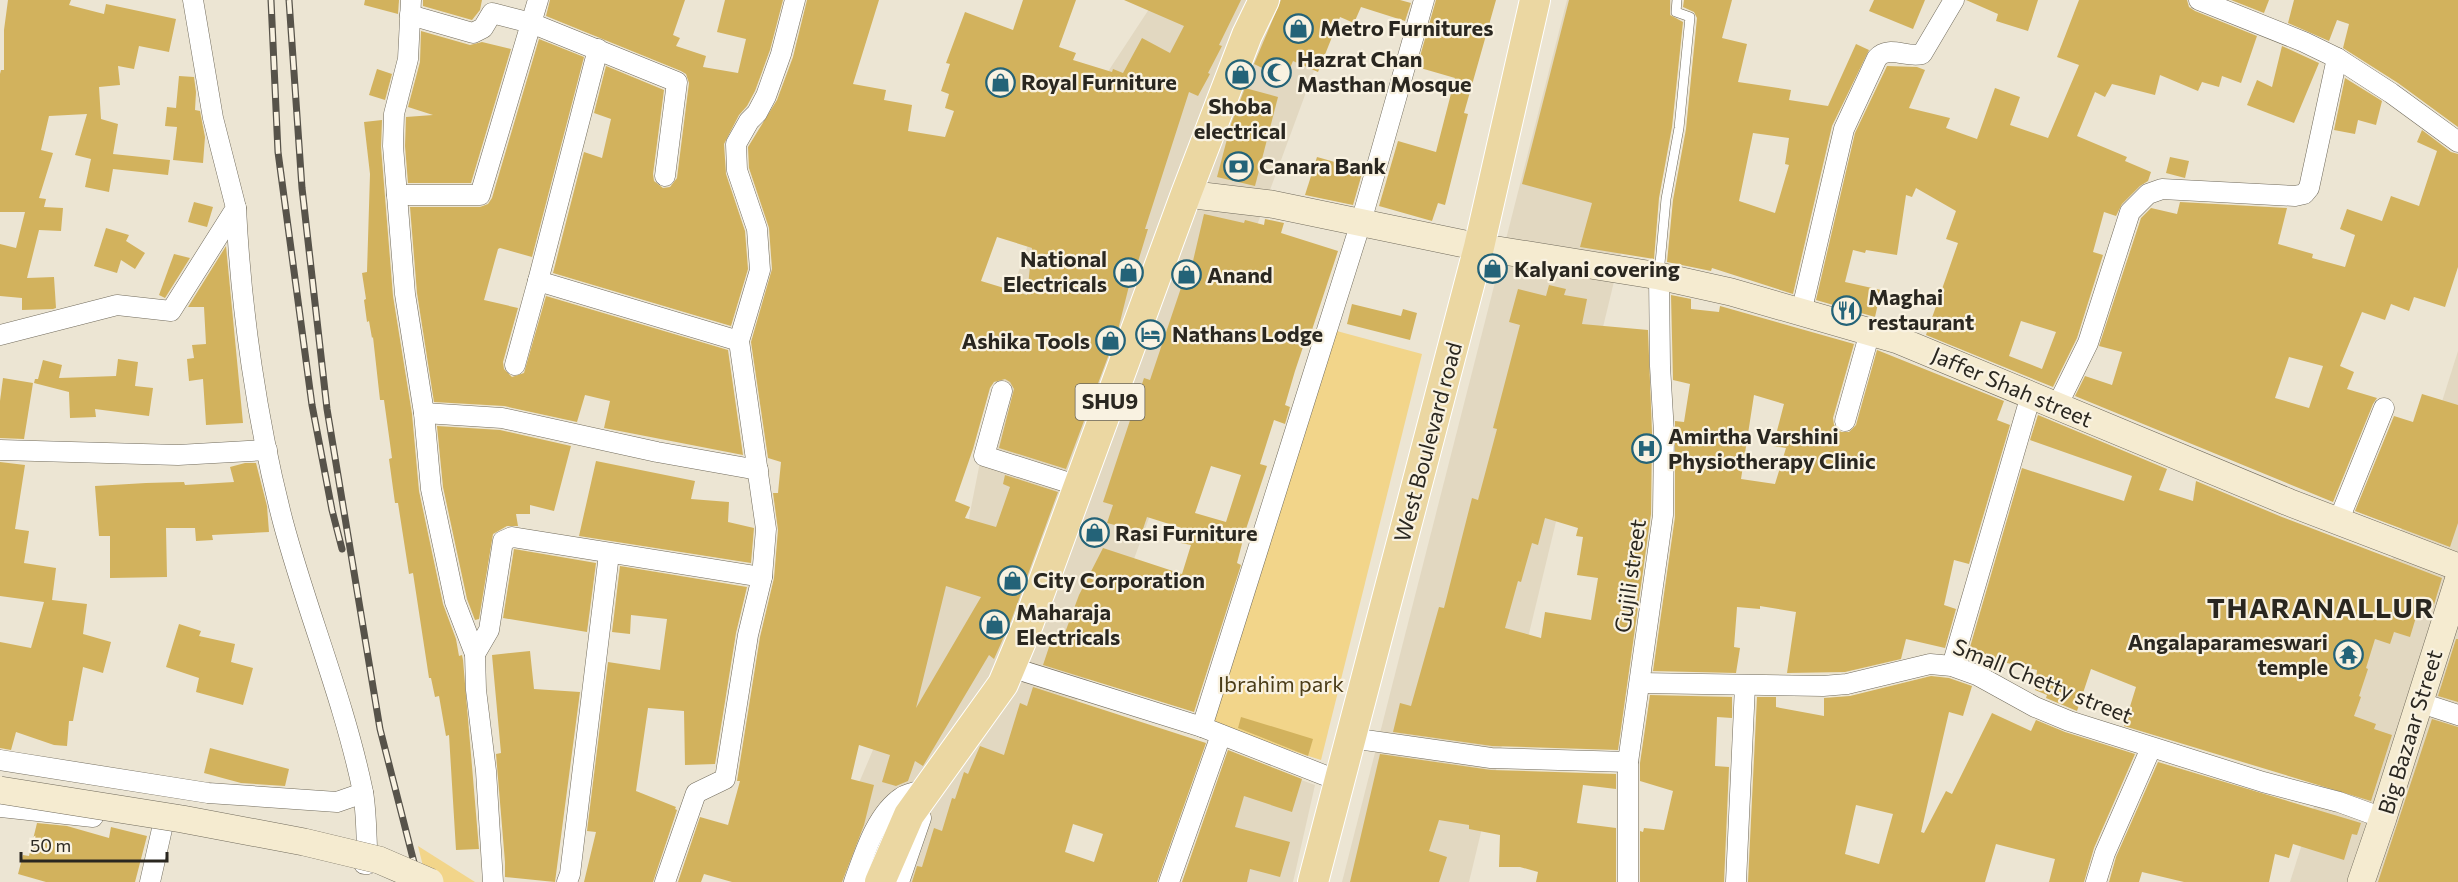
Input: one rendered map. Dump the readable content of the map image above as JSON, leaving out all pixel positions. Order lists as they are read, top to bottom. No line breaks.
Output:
{"streets":{"main road":["SHU9","West Boulevard road"],"street":["Jaffer Shah street","Gujili street","Small Chetty street","Big Bazaar Street"]},"crossings":[["Jaffer Shah street","SHU9"],["Jaffer Shah street","West Boulevard road"],["Jaffer Shah street","Gujili street"],["Gujili street","Small Chetty street"],["Small Chetty street","Big Bazaar Street"]],"districts":["THARANALLUR"],"parks":["Ibrahim park"],"places":{"shop":["Metro Furnitures","Shoba electrical","Royal Furniture","Kalyani covering","National Electricals","Anand","Ashika Tools","Rasi Furniture","City Corporation","Maharaja Electricals"],"mosque":["Hazrat Chan Masthan Mosque"],"bank":["Canara Bank"],"restaurant":["Maghai restaurant"],"hotel":["Nathans Lodge"],"hospital":["Amirtha Varshini Physiotherapy Clinic"],"temple":["Angalaparameswari temple"]},"scale_bar":"50 m"}
